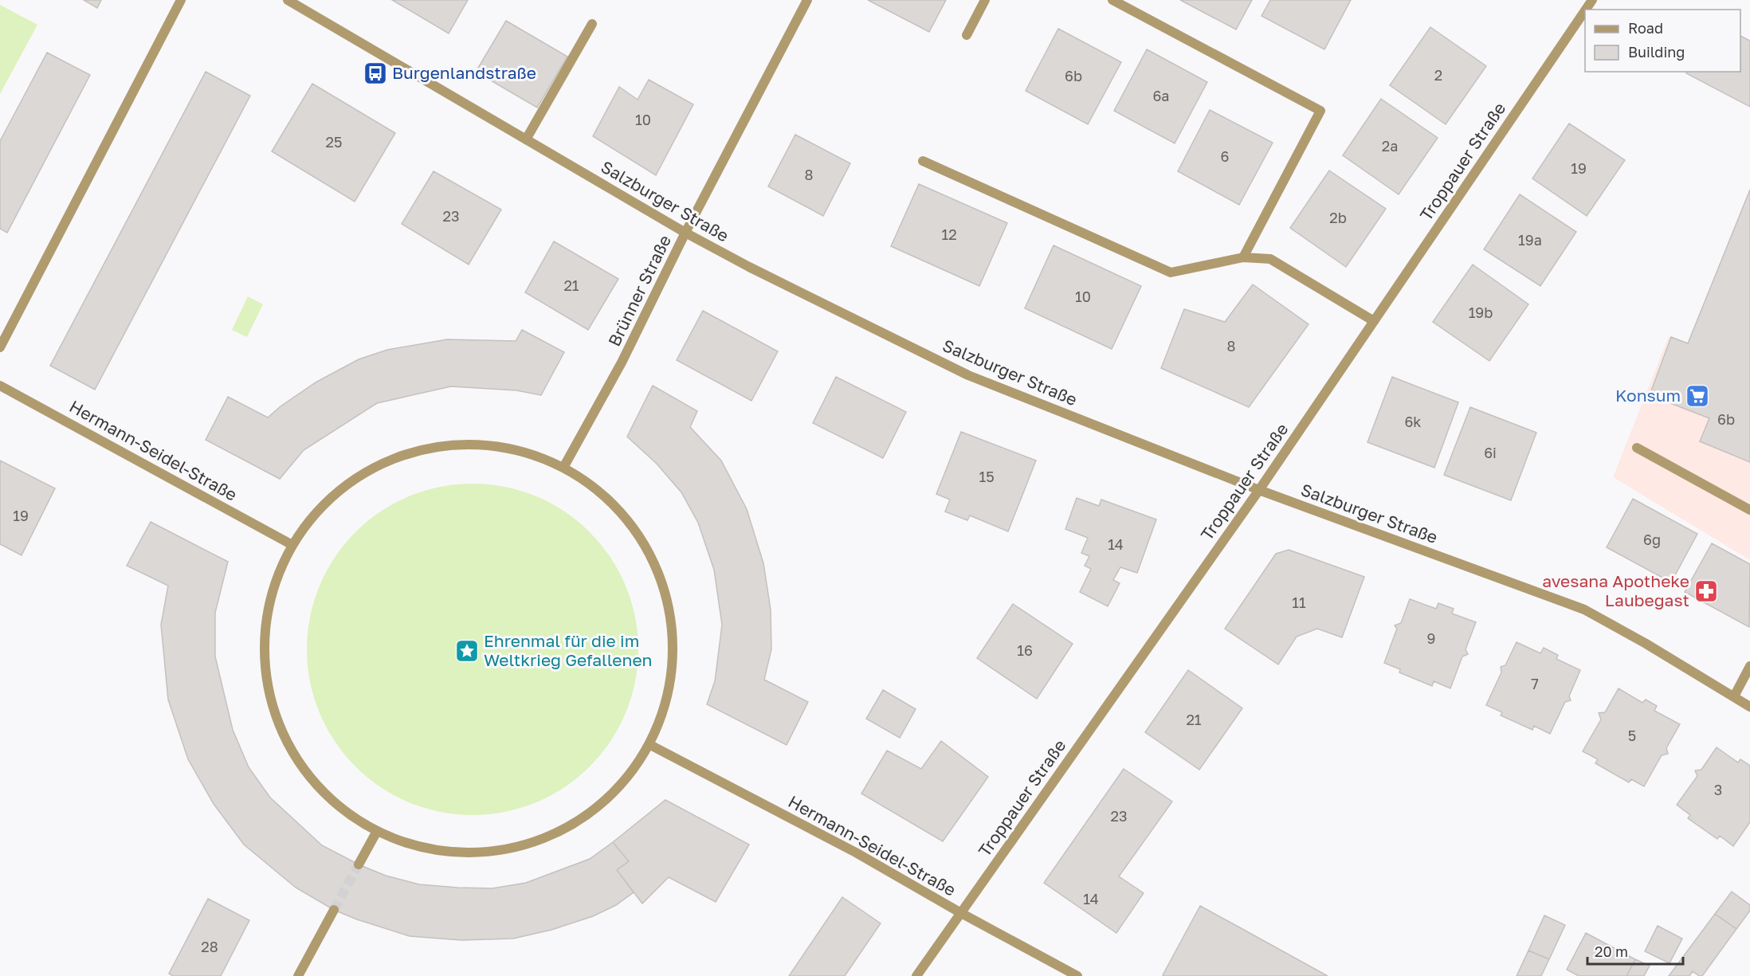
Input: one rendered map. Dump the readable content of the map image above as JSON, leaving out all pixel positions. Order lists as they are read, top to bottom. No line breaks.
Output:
{"streets":{"street":["Troppauer Straße","Salzburger Straße","Brünner Straße","Hermann-Seidel-Straße"]},"crossings":[["Troppauer Straße","Salzburger Straße"],["Troppauer Straße","Hermann-Seidel-Straße"],["Salzburger Straße","Brünner Straße"]],"places":{"bus stop":["Burgenlandstraße"],"supermarket":["Konsum"],"pharmacy":["avesana Apotheke Laubegast"],"place":["Ehrenmal für die im Weltkrieg Gefallenen"]},"house_numbers":["2","6b","6a","10","25","2a","6","19","8","23","2b","12","19a","21","10","19b","8","6b","6k","6i","15","19","6g","14","11","9","16","7","21","5","3","23","14","28"],"legend":["Road","Building"],"scale_bar":"20 m"}
